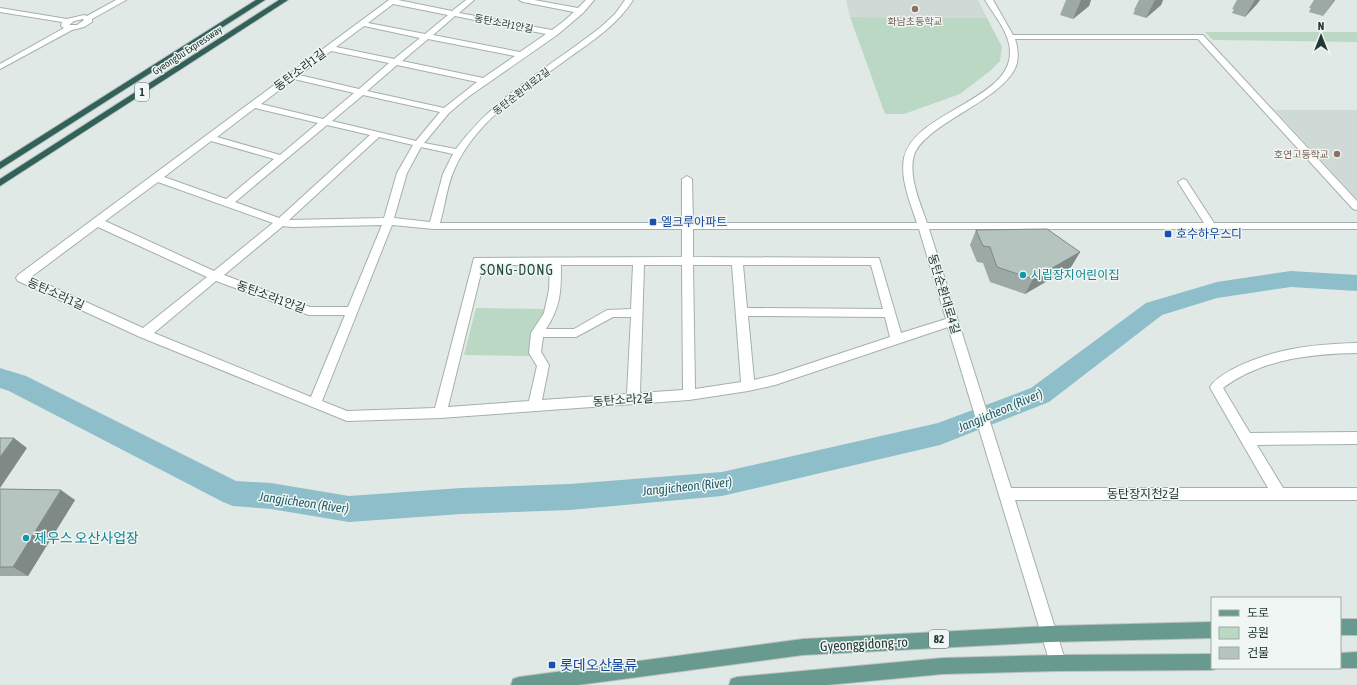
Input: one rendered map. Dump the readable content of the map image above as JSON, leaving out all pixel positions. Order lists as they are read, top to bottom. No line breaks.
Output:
{"streets":{"highway":["Gyeongbu Expressway","1"],"main road":["82","Gyeonggidong-ro"],"street":["동탄소라1안길","동탄소라1길","동탄순환대로2길","동탄순환대로4길","동탄소라2길","동탄장지천2길"]},"crossings":[["동탄소라1안길","동탄소라1길"],["동탄소라1길","동탄소라2길"],["동탄순환대로4길","동탄소라2길"],["동탄순환대로4길","동탄장지천2길"],["동탄순환대로4길","Gyeonggidong-ro"]],"districts":["SONG-DONG"],"water":["Jangjicheon (River)"],"places":{"other":["화남초등학교","호연고등학교","시립장지어린이집","제우스 오산사업장"],"transit":["엘크루아파트","호수하우스디","롯데오산물류"]},"legend":["도로","공원","건물"],"north":"top"}
